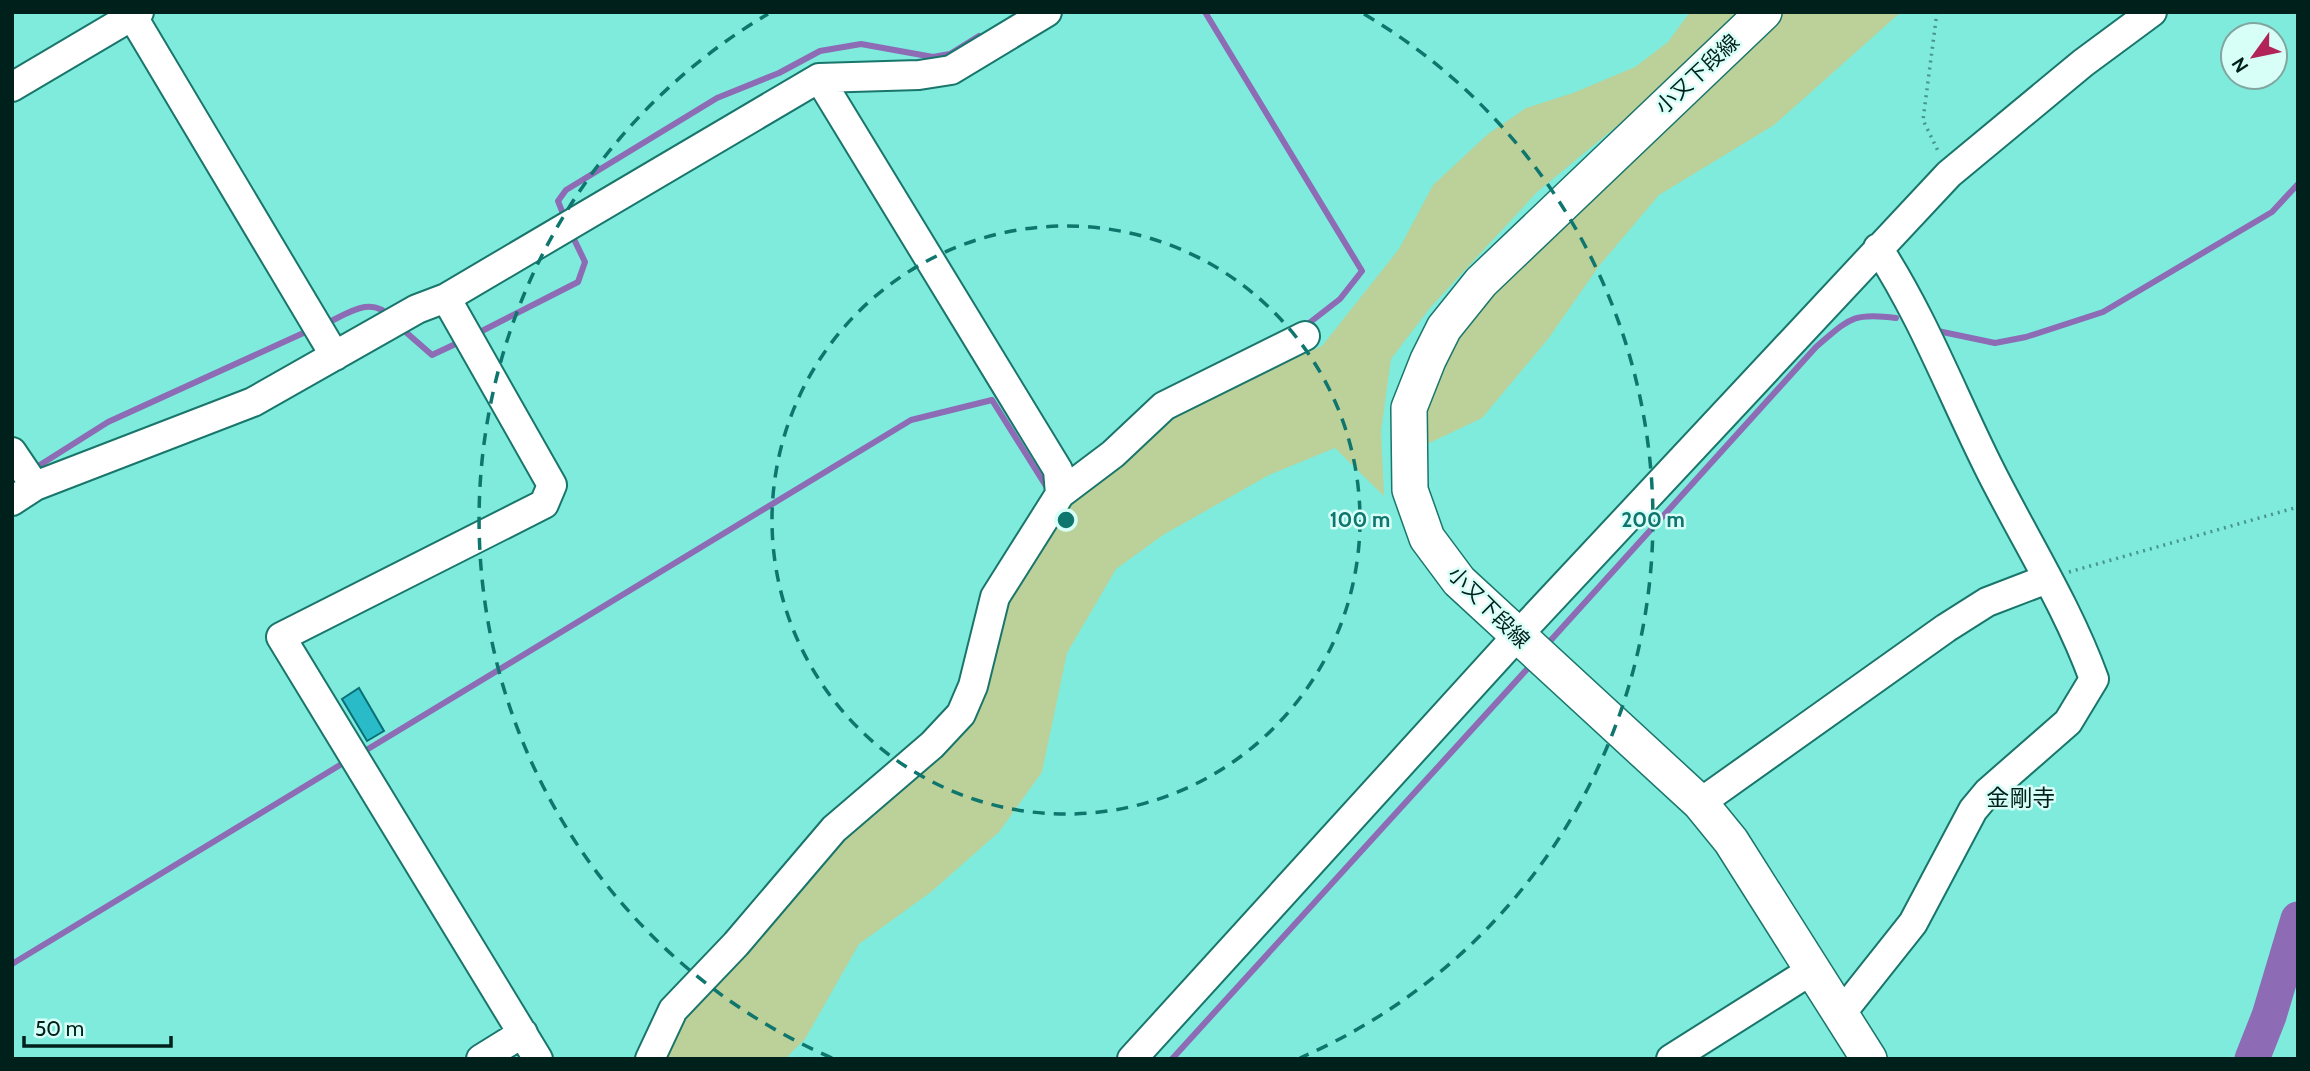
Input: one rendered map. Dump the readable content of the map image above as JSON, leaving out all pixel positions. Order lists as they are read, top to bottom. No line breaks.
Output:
{"streets":{"main road":["小又下段線"]},"districts":["金剛寺"],"scale_bar":"50 m","north":"bottom left","rings":["100 m","200 m"]}
